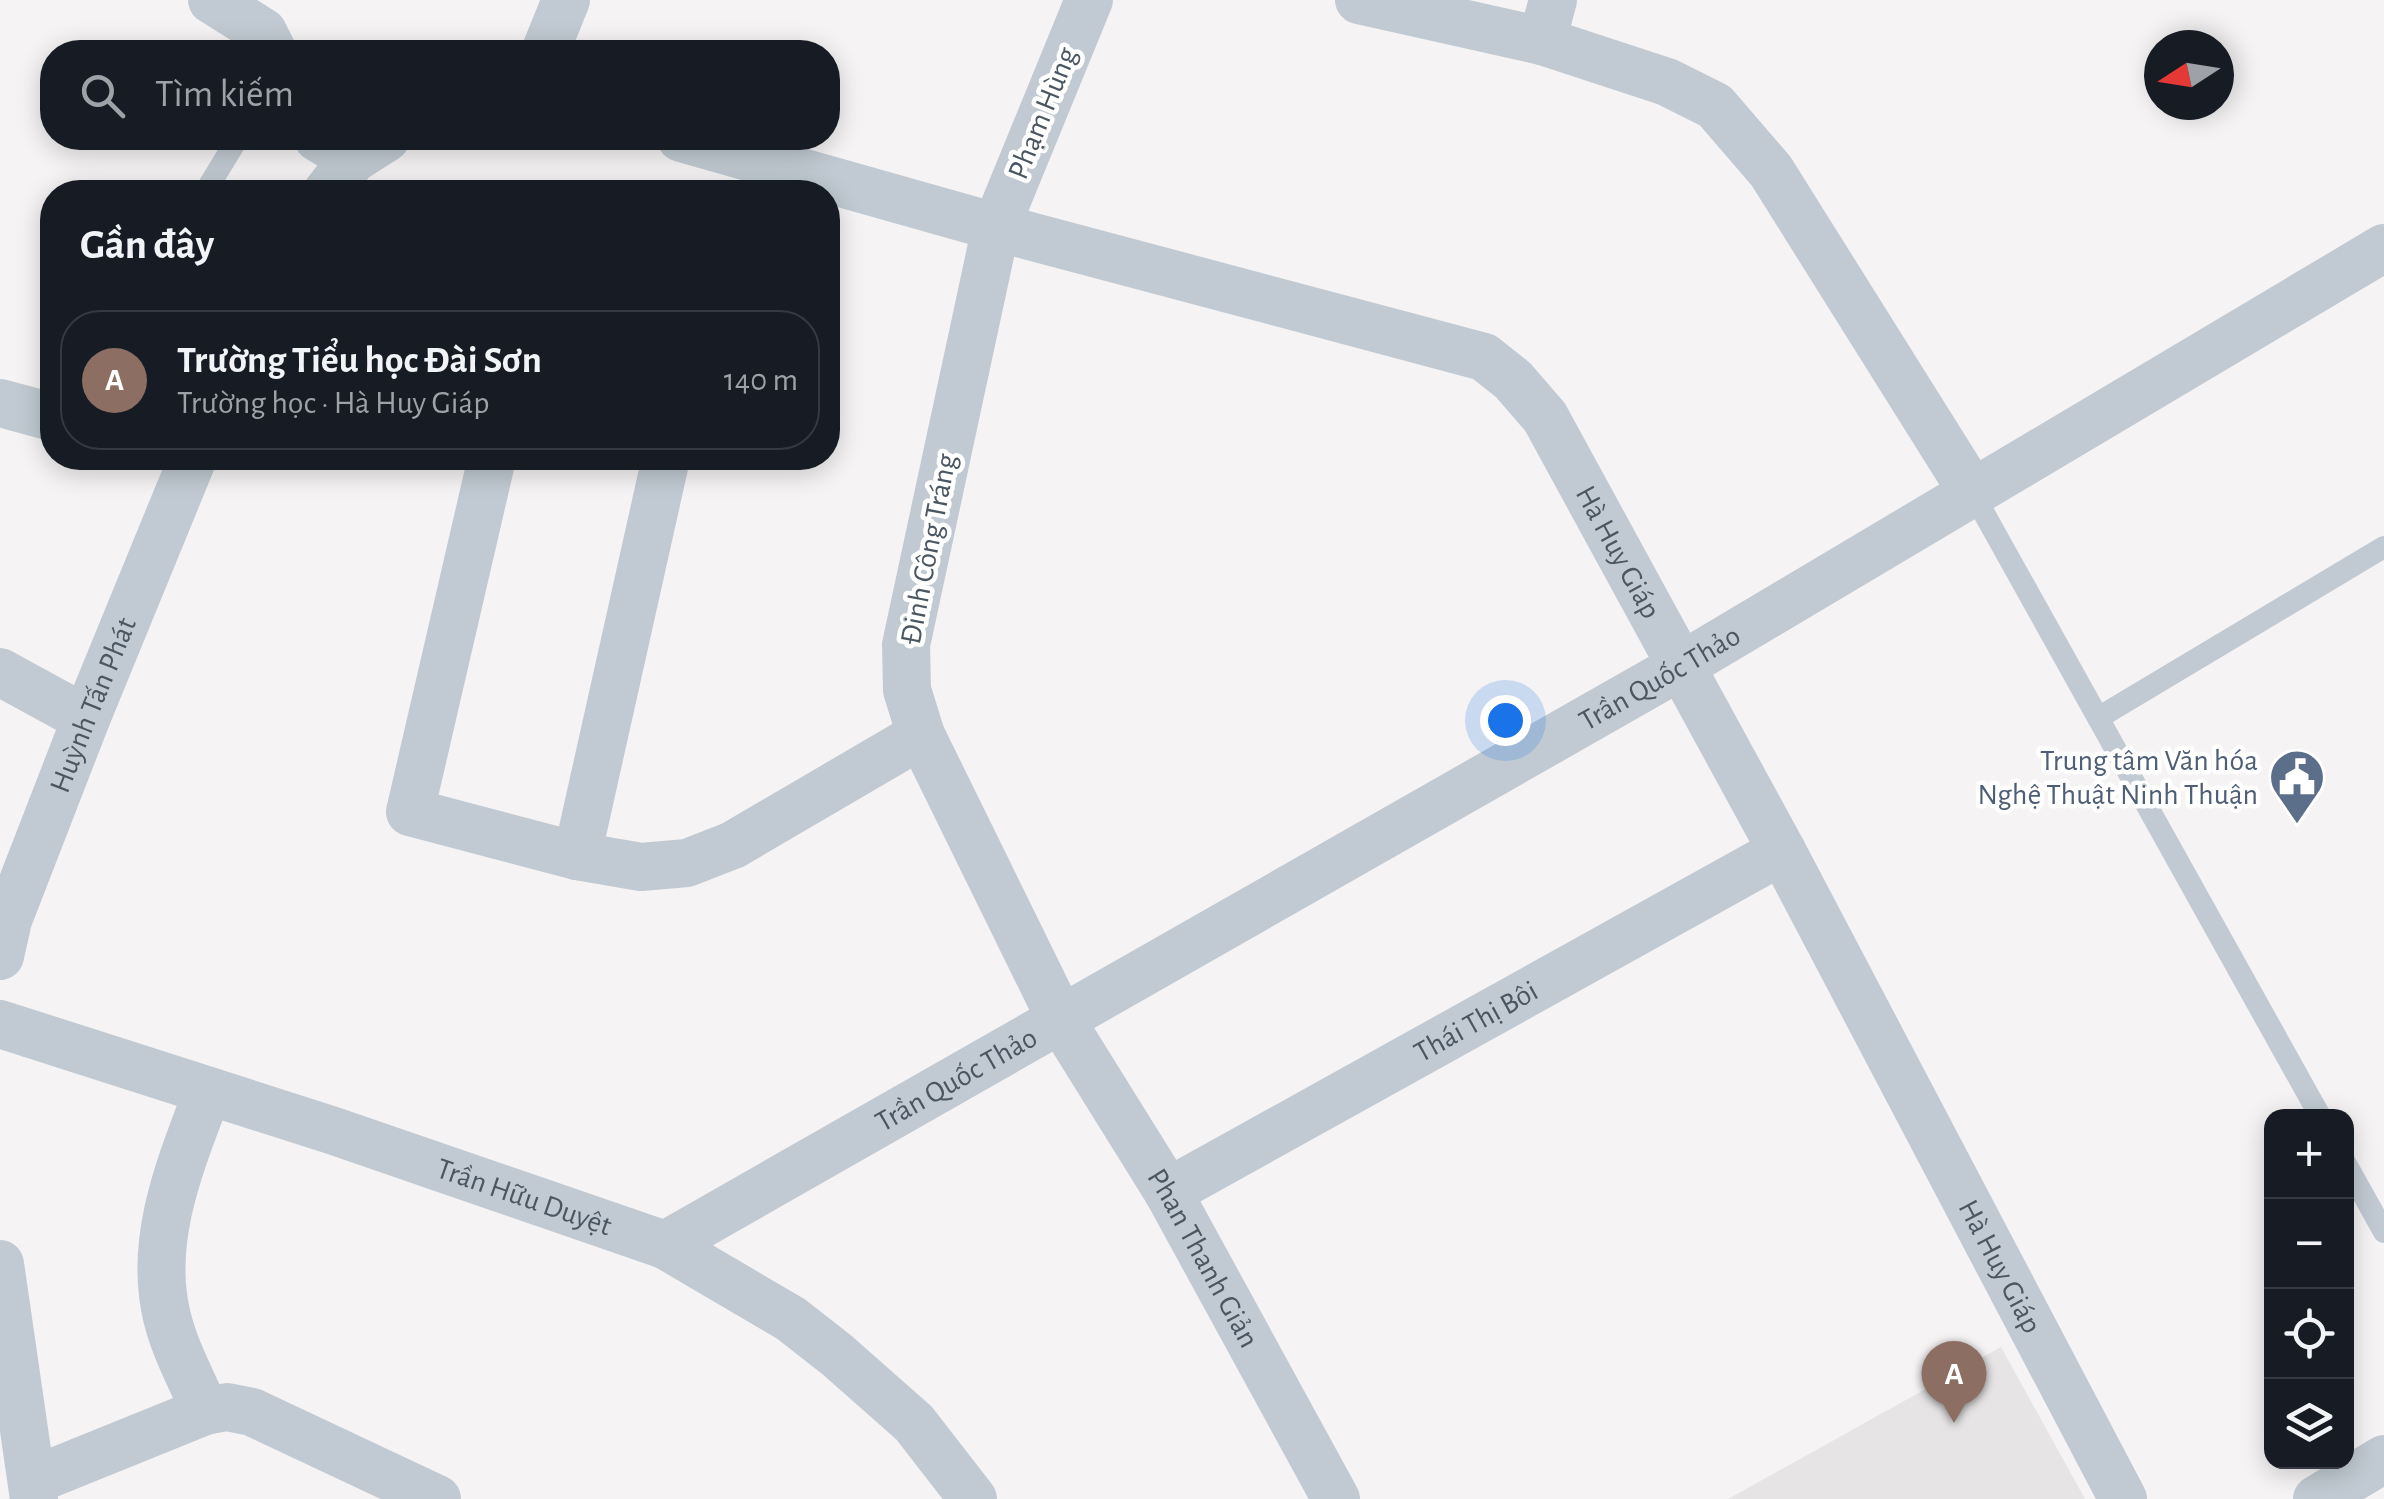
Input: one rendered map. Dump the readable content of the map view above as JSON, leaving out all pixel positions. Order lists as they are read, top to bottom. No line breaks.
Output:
{"streets":{"street":["Phạm Hùng","Đinh Công Tráng","Hà Huy Giáp","Trần Quốc Thảo","Huỳnh Tấn Phát","Thái Thị Bôi","Trần Hữu Duyệt","Phan Thanh Giản"]},"crossings":[["Phạm Hùng","Đinh Công Tráng"],["Phạm Hùng","Hà Huy Giáp"],["Đinh Công Tráng","Hà Huy Giáp"],["Đinh Công Tráng","Trần Quốc Thảo"],["Đinh Công Tráng","Phan Thanh Giản"],["Hà Huy Giáp","Trần Quốc Thảo"],["Hà Huy Giáp","Thái Thị Bôi"],["Trần Quốc Thảo","Trần Hữu Duyệt"],["Trần Quốc Thảo","Phan Thanh Giản"],["Thái Thị Bôi","Phan Thanh Giản"]],"places":{"public building":["Trung tâm Văn hóa Nghệ Thuật Ninh Thuận"]},"north":"left","page":{"search":"Tìm kiếm","heading":"Gần đây","list":[{"mark":"A","name":"Trường Tiểu học Đài Sơn","note":"Trường học · Hà Huy Giáp","value":"140 m"}],"map_buttons":["+","−"],"pins":"A"}}
